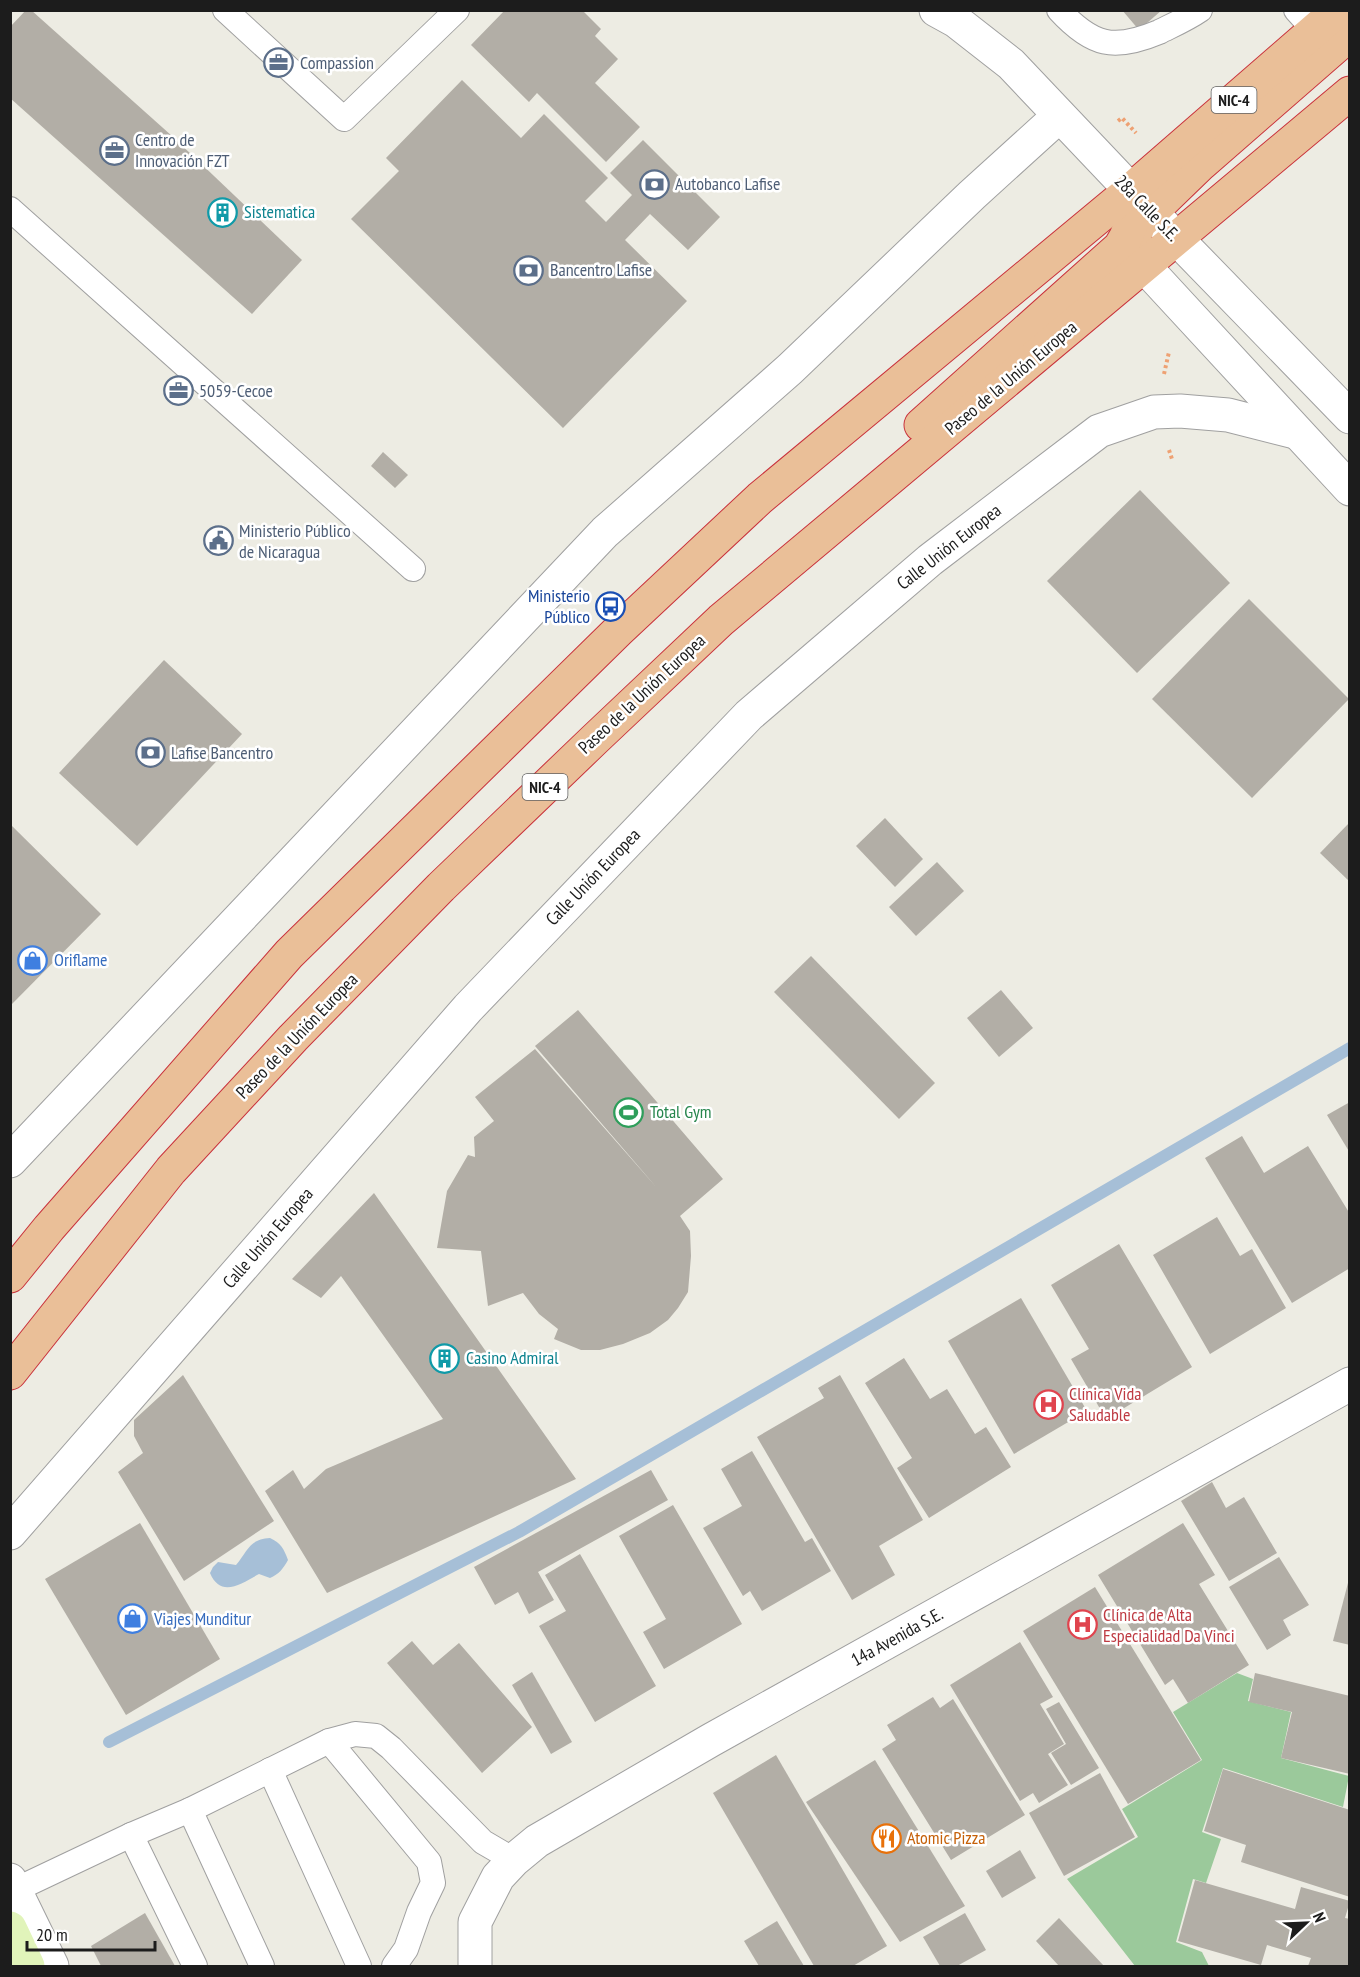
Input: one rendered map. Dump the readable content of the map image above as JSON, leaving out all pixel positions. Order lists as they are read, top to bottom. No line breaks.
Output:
{"streets":{"highway":["NIC-4","Paseo de la Unión Europea"],"street":["28a Calle S.E.","Calle Unión Europea","14a Avenida S.E."]},"crossings":[["NIC-4","28a Calle S.E."],["28a Calle S.E.","Paseo de la Unión Europea"]],"places":{"office":["Compassion","Centro de Innovación FZT","5059-Cecoe"],"bank":["Autobanco Lafise","Bancentro Lafise","Lafise Bancentro"],"building":["Sistematica","Casino Admiral"],"public building":["Ministerio Público de Nicaragua"],"bus stop":["Ministerio Público"],"shop":["Oriflame","Viajes Munditur"],"sports":["Total Gym"],"hospital":["Clínica Vida Saludable","Clínica de Alta Especialidad Da Vinci"],"restaurant":["Atomic Pizza"]},"scale_bar":"20 m","north":"top right"}
